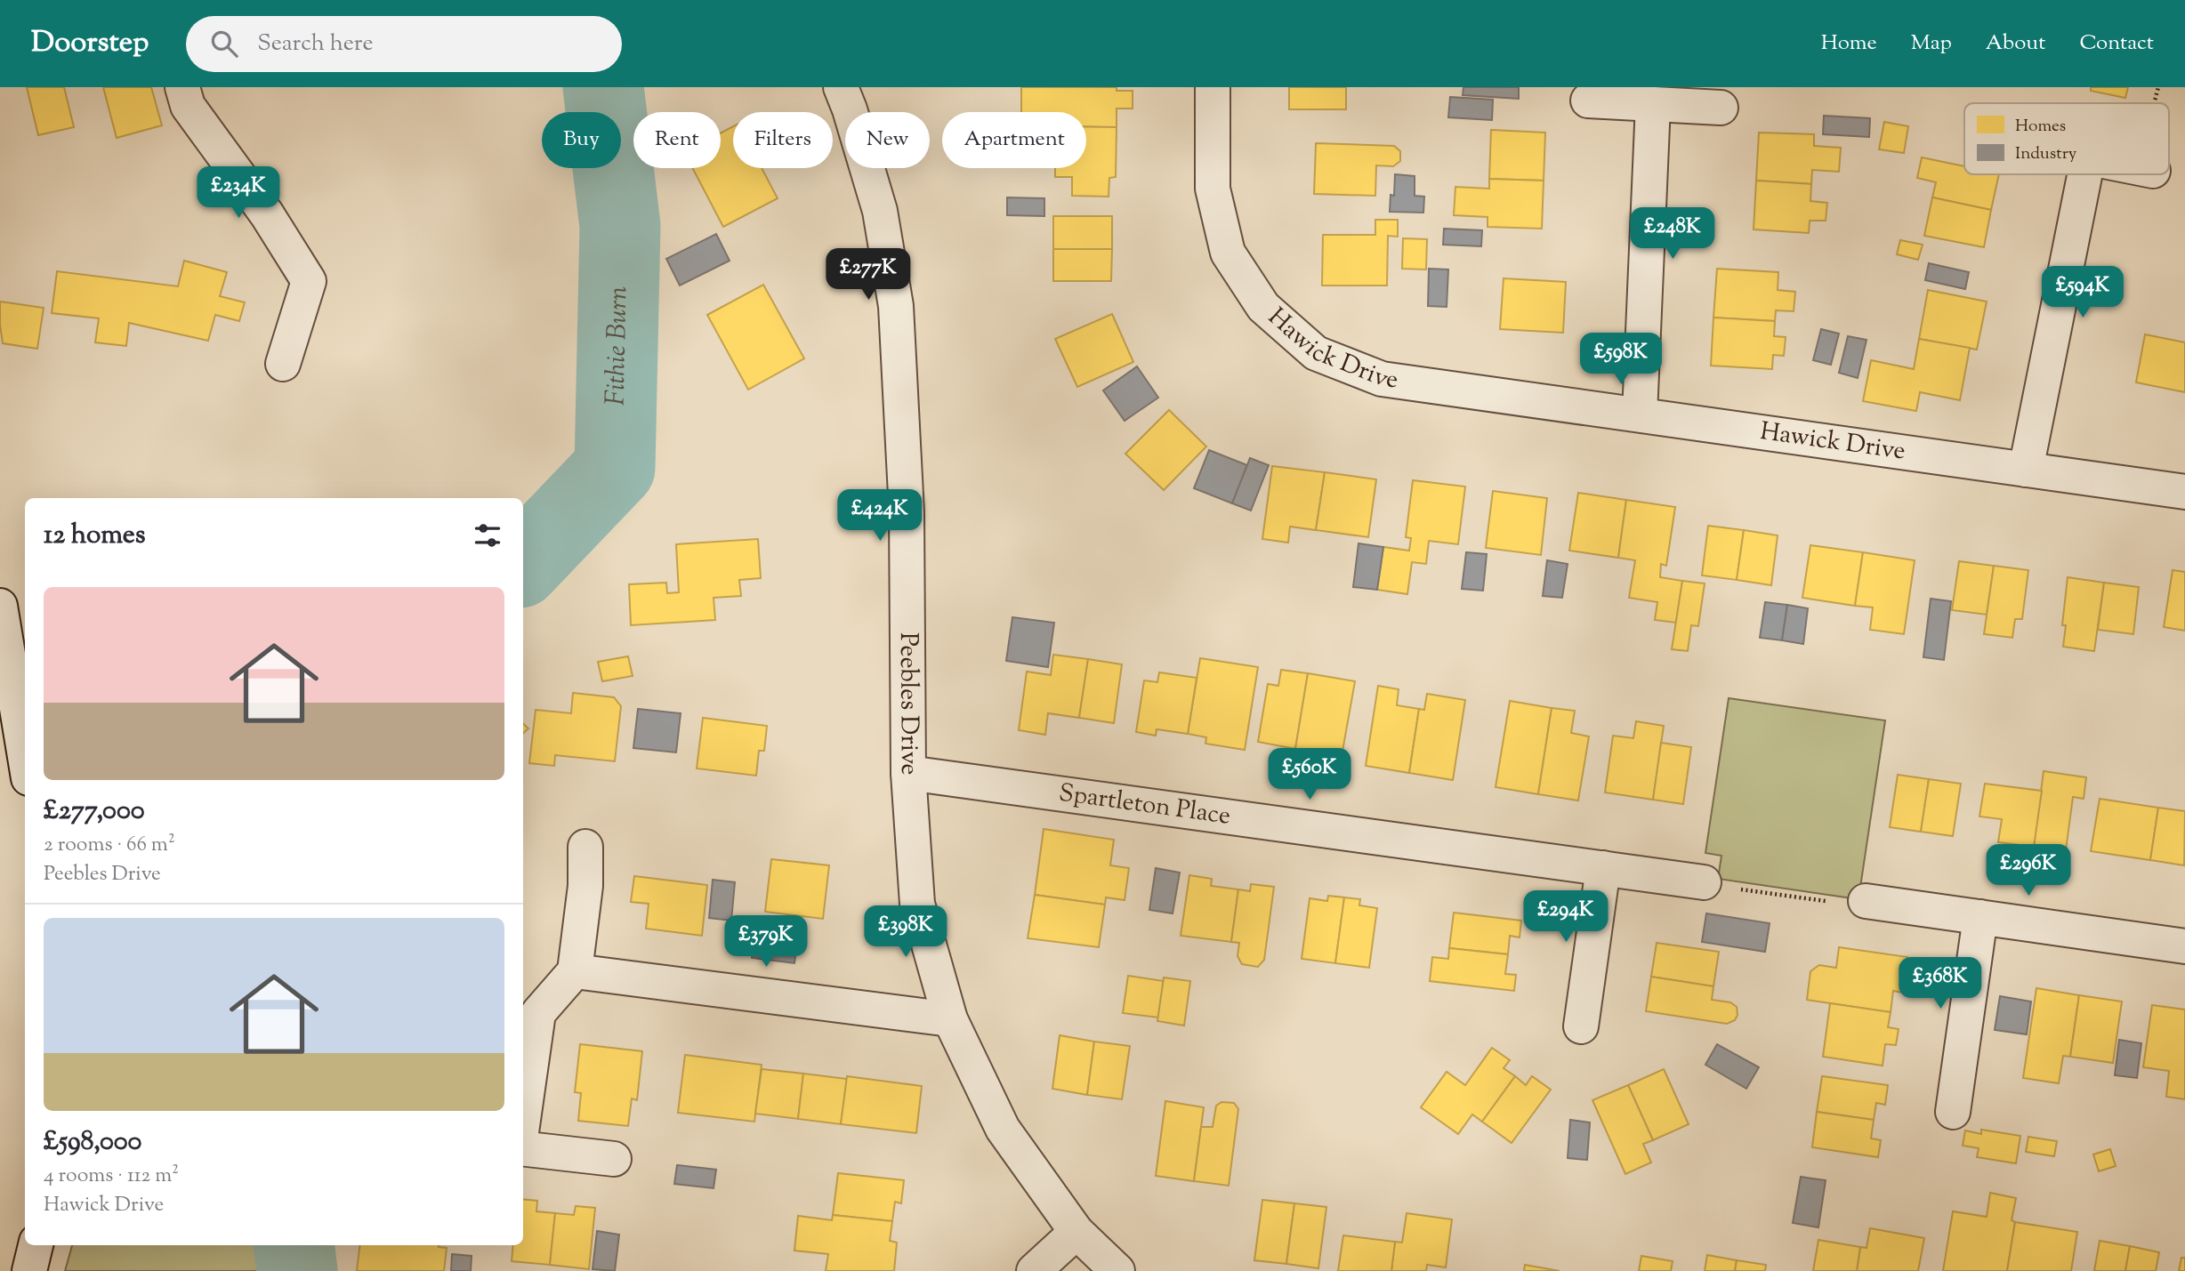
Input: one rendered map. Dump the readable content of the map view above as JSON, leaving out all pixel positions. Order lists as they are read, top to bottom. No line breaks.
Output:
{"streets":{"street":["Hawick Drive","Peebles Drive","Spartleton Place"]},"crossings":[["Peebles Drive","Spartleton Place"]],"water":["Fithie Burn"],"legend":["Homes","Industry"],"page":{"header":"Doorstep","search":"Search here","nav":["Home","Map","About","Contact"],"chip":["Buy","Rent","Filters","New","Apartment"],"price":["£234K","£248K","£277K","£594K","£598K","£424K","£560K","£296K","£294K","£398K","£379K","£368K"],"heading":"12 homes","list":[{"name":"£277,000","note":"2 rooms · 66 m² · Peebles Drive"},{"name":"£598,000","note":"4 rooms · 112 m² · Hawick Drive"}]}}
